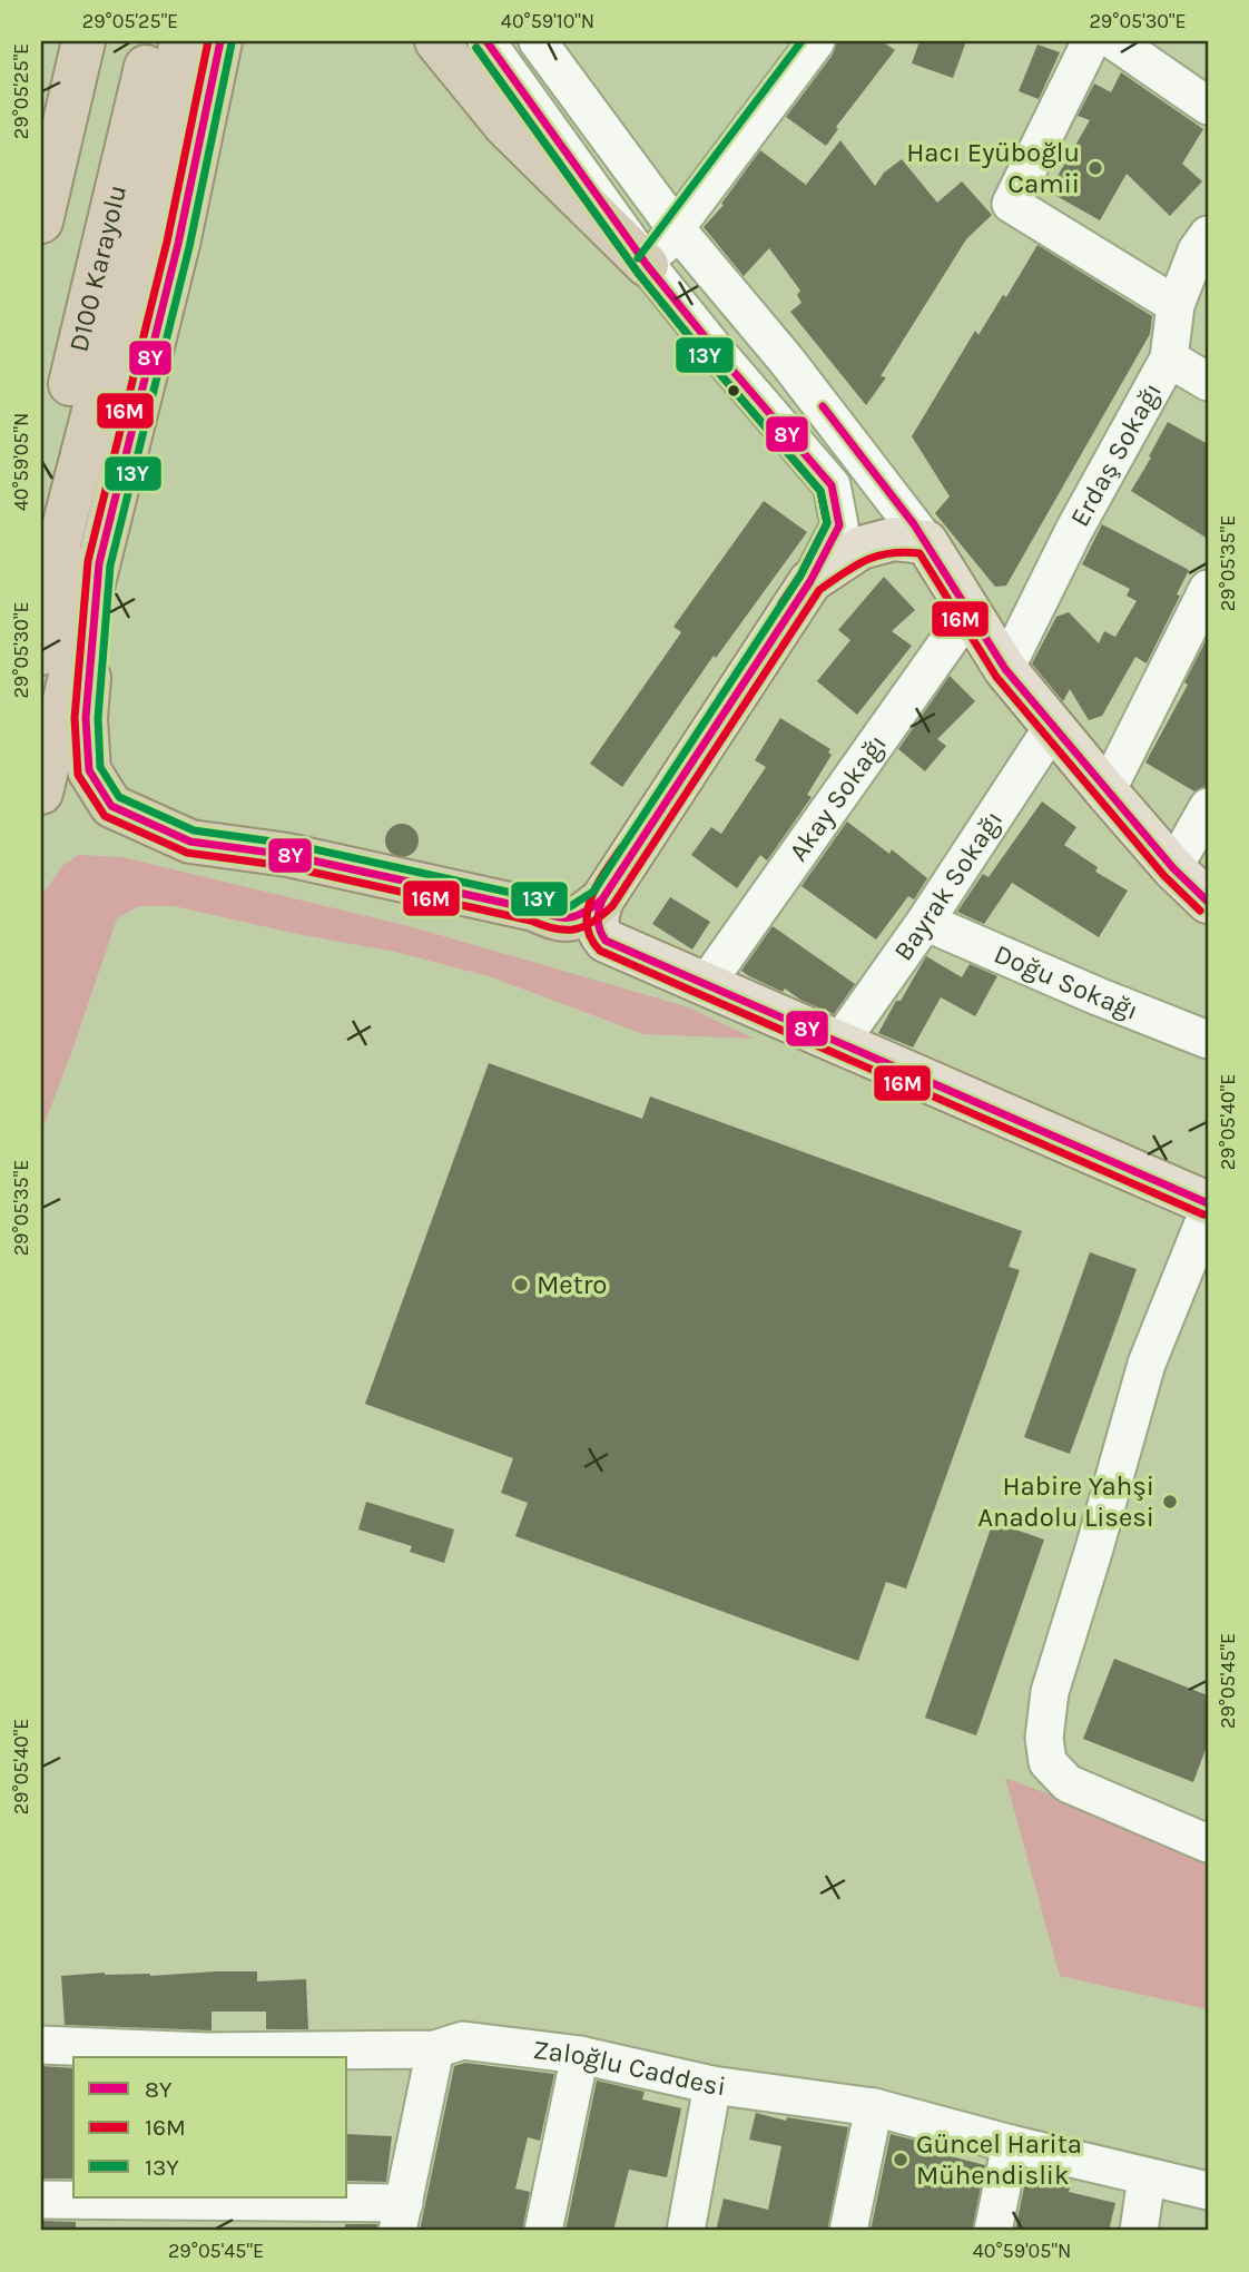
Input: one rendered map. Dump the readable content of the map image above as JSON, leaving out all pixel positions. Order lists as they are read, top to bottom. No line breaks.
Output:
{"streets":{"highway":["D100 Karayolu"],"street":["Erdaş Sokağı","Akay Sokağı","Bayrak Sokağı","Doğu Sokağı","Zaloğlu Caddesi"]},"crossings":[["Bayrak Sokağı","Doğu Sokağı"]],"places":["Hacı Eyüboğlu Camii","Metro","Habire Yahşi Anadolu Lisesi","Güncel Harita Mühendislik"],"lines":["transit line 8Y","transit line 16M","transit line 13Y"],"legend":["8Y","16M","13Y"],"coordinates":["29°05'25\"E","40°59'10\"N","29°05'30\"E","40°59'05\"N","29°05'35\"E","29°05'40\"E","29°05'45\"E"]}
